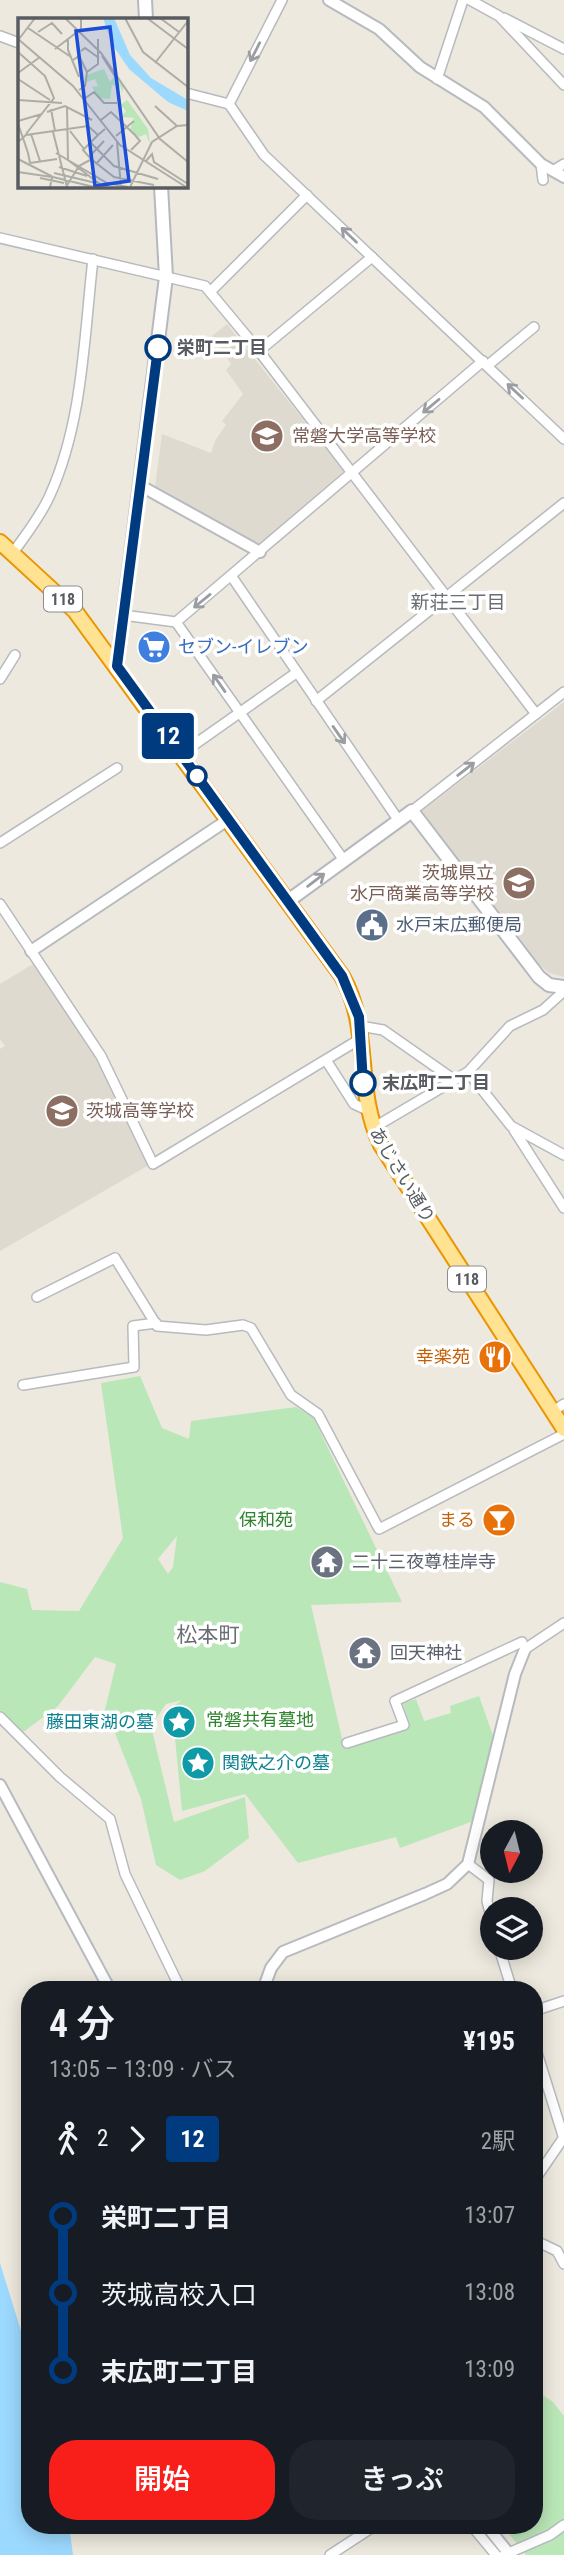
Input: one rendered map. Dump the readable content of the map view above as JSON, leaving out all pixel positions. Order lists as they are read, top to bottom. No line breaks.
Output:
{"streets":{"highway":["118","あじさい通り"]},"crossings":[["118","あじさい通り"]],"districts":["新荘三丁目","松本町"],"parks":["保和苑","常磐共有墓地"],"places":{"other":["栄町二丁目","末広町二丁目"],"school or university":["常磐大学高等学校","茨城県立 水戸商業高等学校","茨城高等学校"],"supermarket":["セブン-イレブン"],"public building":["水戸末広郵便局"],"restaurant":["幸楽苑"],"bar":["まる"],"temple":["二十三夜尊桂岸寺","回天神社"],"place":["藤田東湖の墓","関鉄之介の墓"]},"lines":["bus line 12"],"north":"bottom","page":{"on_map":"12","heading":["4 分","13:05 – 13:09 · バス","¥195"],"legs":["2","12","2駅"],"list":[{"name":"栄町二丁目","value":"13:07"},{"name":"茨城高校入口","value":"13:08"},{"name":"末広町二丁目","value":"13:09"}],"buttons":["開始","きっぷ"]}}
